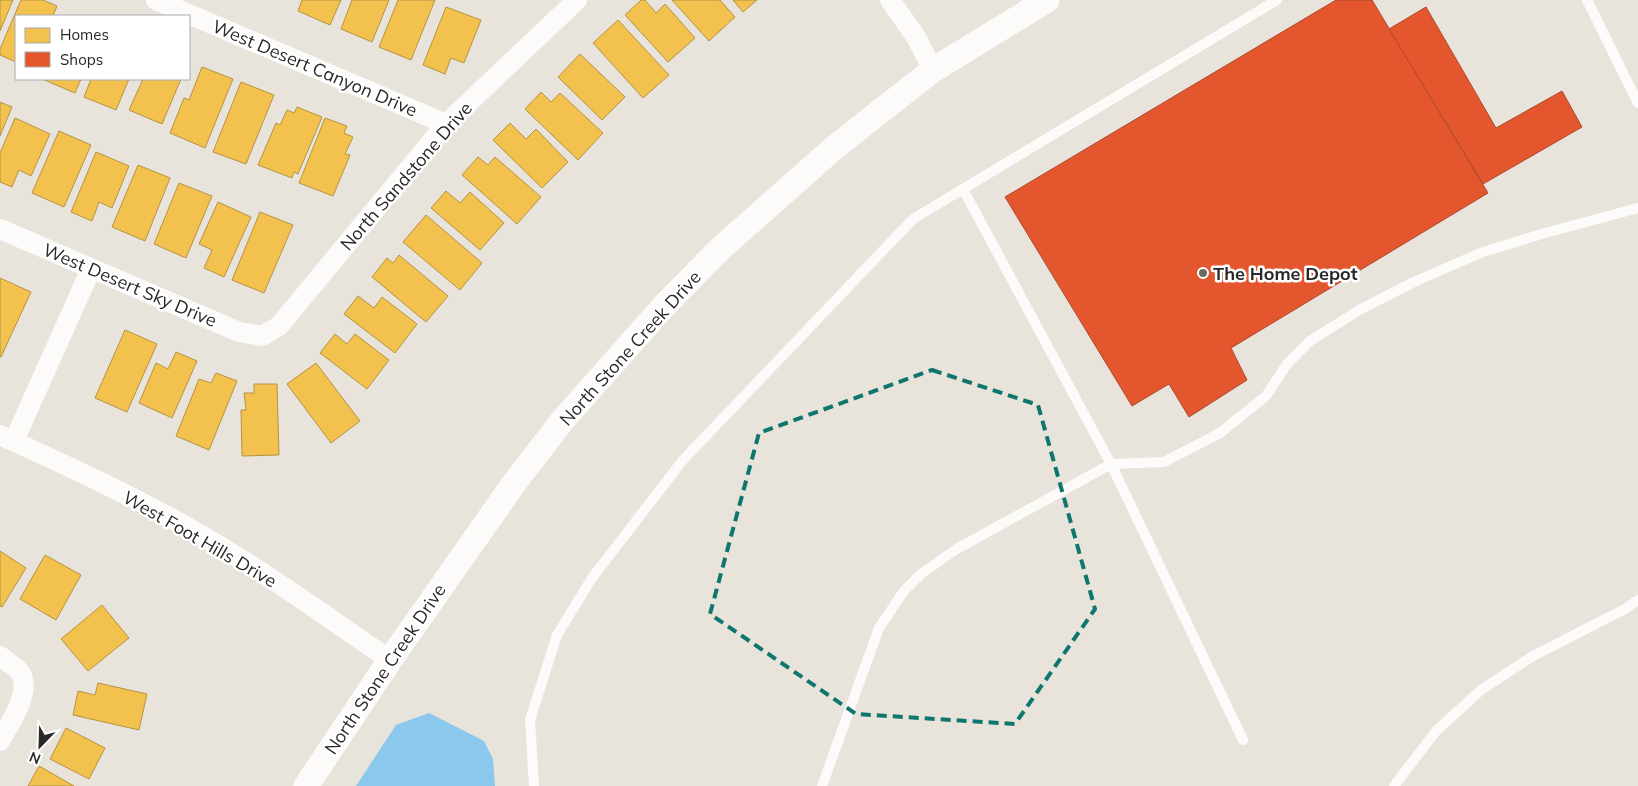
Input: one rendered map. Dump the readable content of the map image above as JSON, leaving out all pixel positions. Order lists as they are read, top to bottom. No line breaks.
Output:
{"streets":{"street":["West Desert Canyon Drive","North Sandstone Drive","West Desert Sky Drive","North Stone Creek Drive","West Foot Hills Drive"]},"crossings":[["West Desert Canyon Drive","North Sandstone Drive"],["North Sandstone Drive","West Desert Sky Drive"],["North Stone Creek Drive","West Foot Hills Drive"]],"places":["The Home Depot"],"legend":["Homes","Shops"],"north":"bottom left"}
